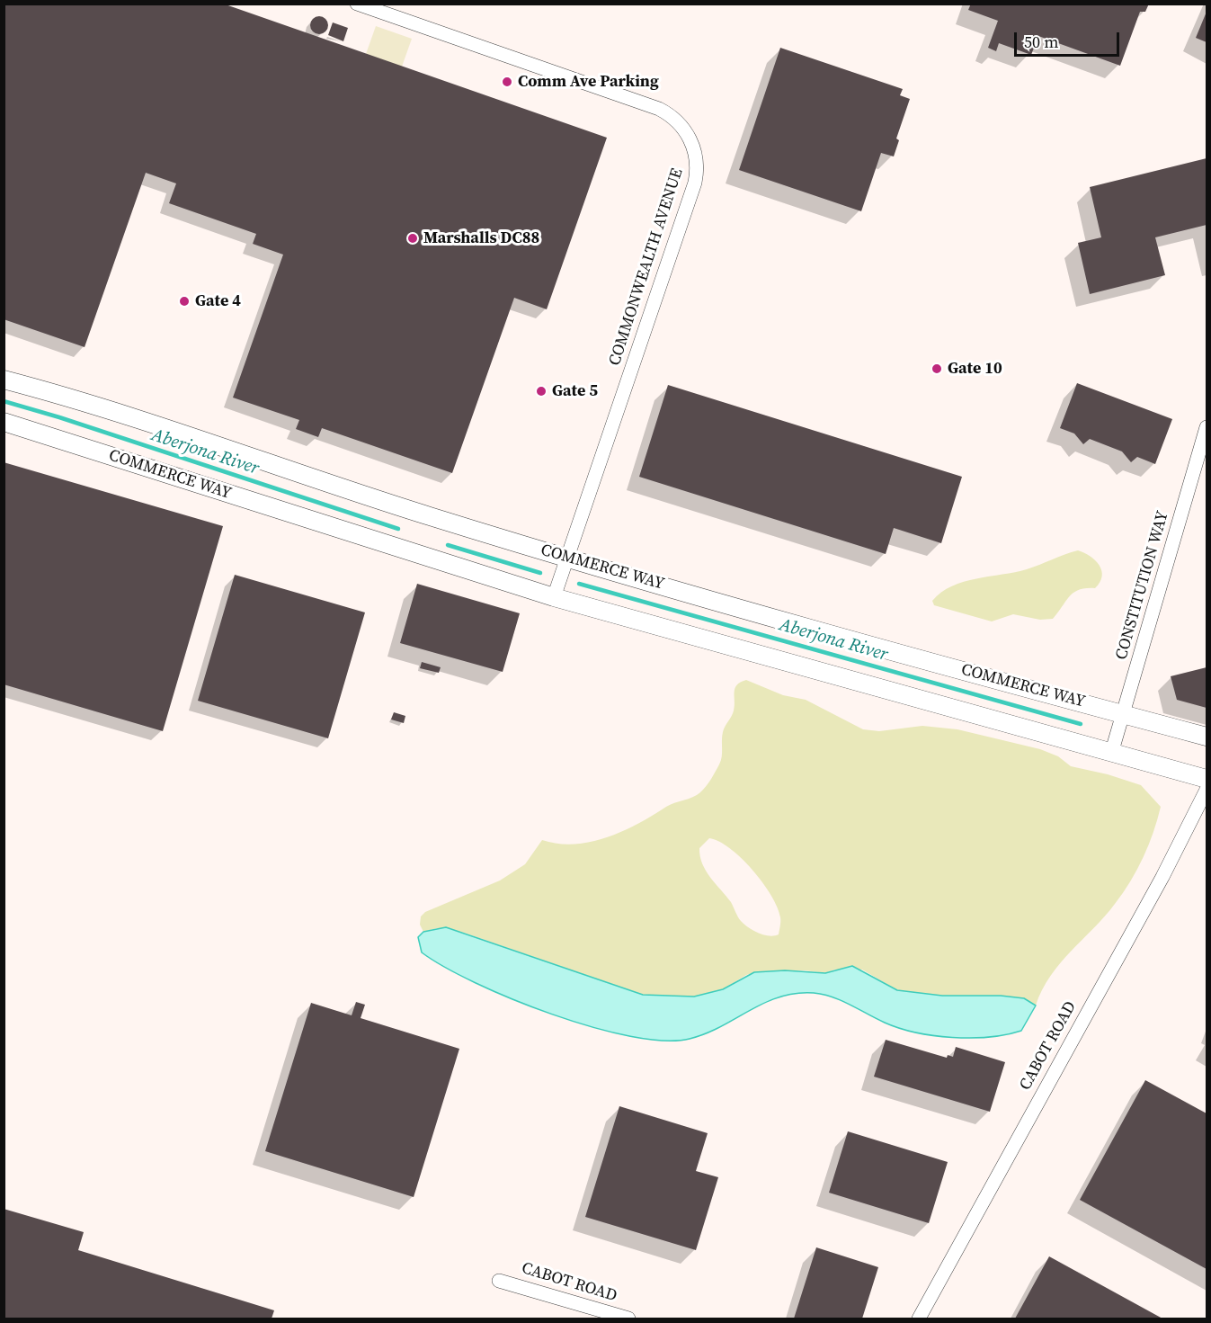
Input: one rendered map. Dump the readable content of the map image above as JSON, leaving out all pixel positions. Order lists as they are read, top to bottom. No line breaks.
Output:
{"streets":{"street":["COMMONWEALTH AVENUE","COMMERCE WAY","CONSTITUTION WAY","CABOT ROAD"]},"crossings":[["COMMONWEALTH AVENUE","COMMERCE WAY"],["COMMERCE WAY","CONSTITUTION WAY"]],"water":["Aberjona River"],"places":["Comm Ave Parking","Marshalls DC88","Gate 4","Gate 10","Gate 5"],"scale_bar":"50 m"}
